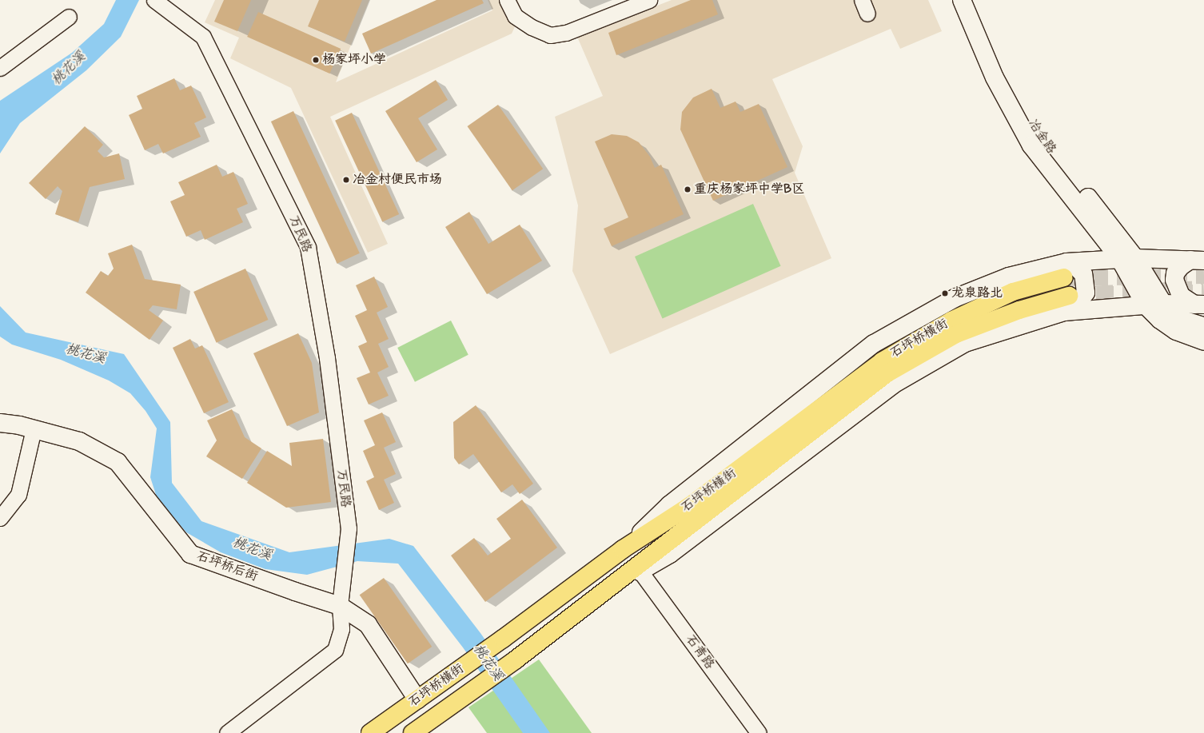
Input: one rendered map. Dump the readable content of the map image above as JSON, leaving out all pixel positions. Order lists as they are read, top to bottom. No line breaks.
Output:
{"streets":{"main road":["石坪桥横街"],"street":["冶金路","万民路","石坪桥后街","石青路"]},"crossings":[["万民路","石坪桥后街"],["石坪桥横街","石坪桥后街"]],"water":["桃花溪"],"places":["杨家坪小学","冶金村便民市场","重庆杨家坪中学B区","龙泉路北"]}
